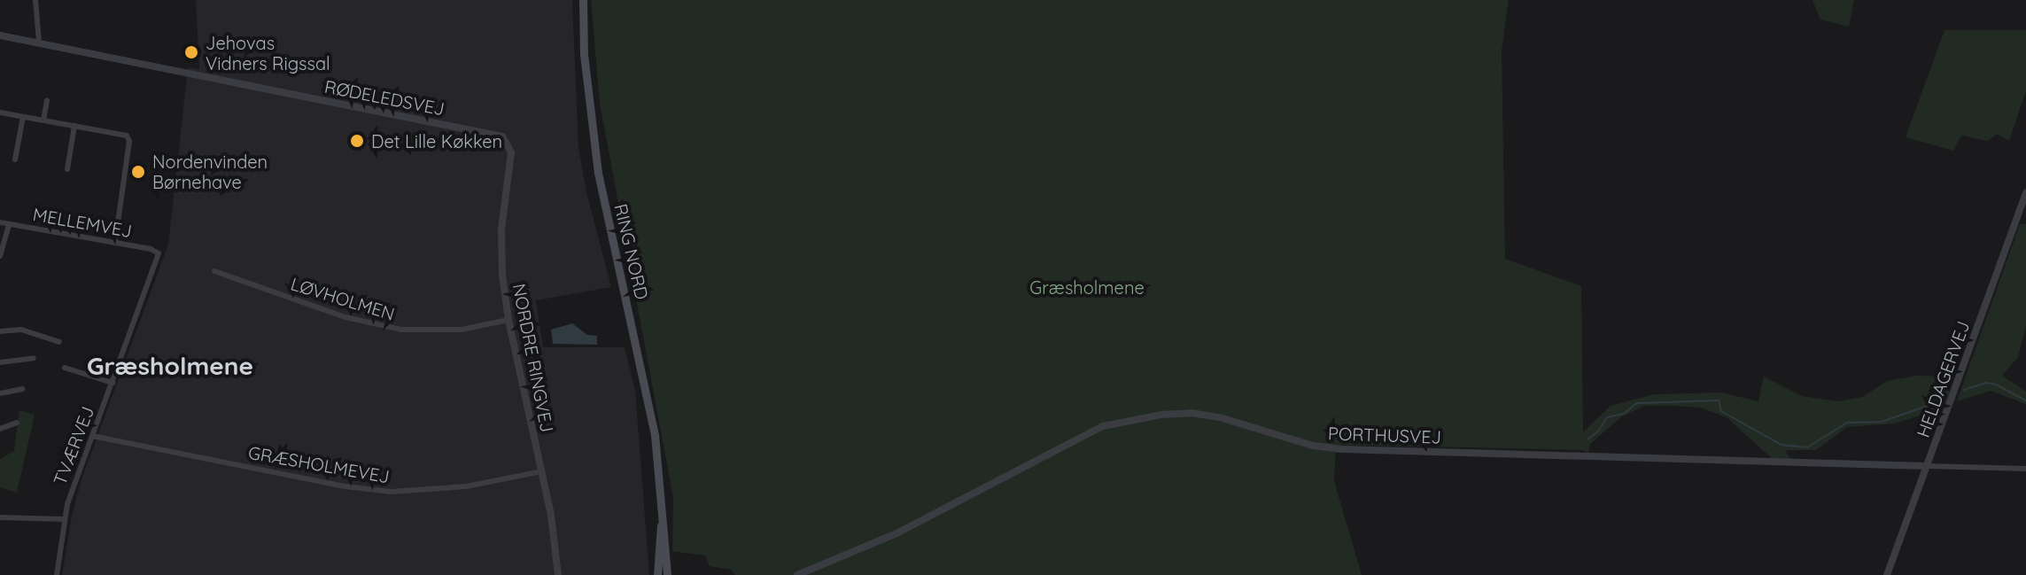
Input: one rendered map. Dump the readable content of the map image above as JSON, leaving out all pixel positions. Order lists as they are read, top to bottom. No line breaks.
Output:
{"streets":{"main road":["RING NORD"],"street":["RØDELEDSVEJ","MELLEMVEJ","LØVHOLMEN","NORDRE RINGVEJ","HELDAGERVEJ","PORTHUSVEJ","TVÆRVEJ","GRÆSHOLMEVEJ"]},"crossings":[["RØDELEDSVEJ","NORDRE RINGVEJ"],["MELLEMVEJ","TVÆRVEJ"],["LØVHOLMEN","NORDRE RINGVEJ"],["NORDRE RINGVEJ","GRÆSHOLMEVEJ"],["HELDAGERVEJ","PORTHUSVEJ"],["TVÆRVEJ","GRÆSHOLMEVEJ"]],"districts":["Græsholmene"],"parks":["Græsholmene"],"places":["Jehovas Vidners Rigssal","Det Lille Køkken","Nordenvinden Børnehave"]}
